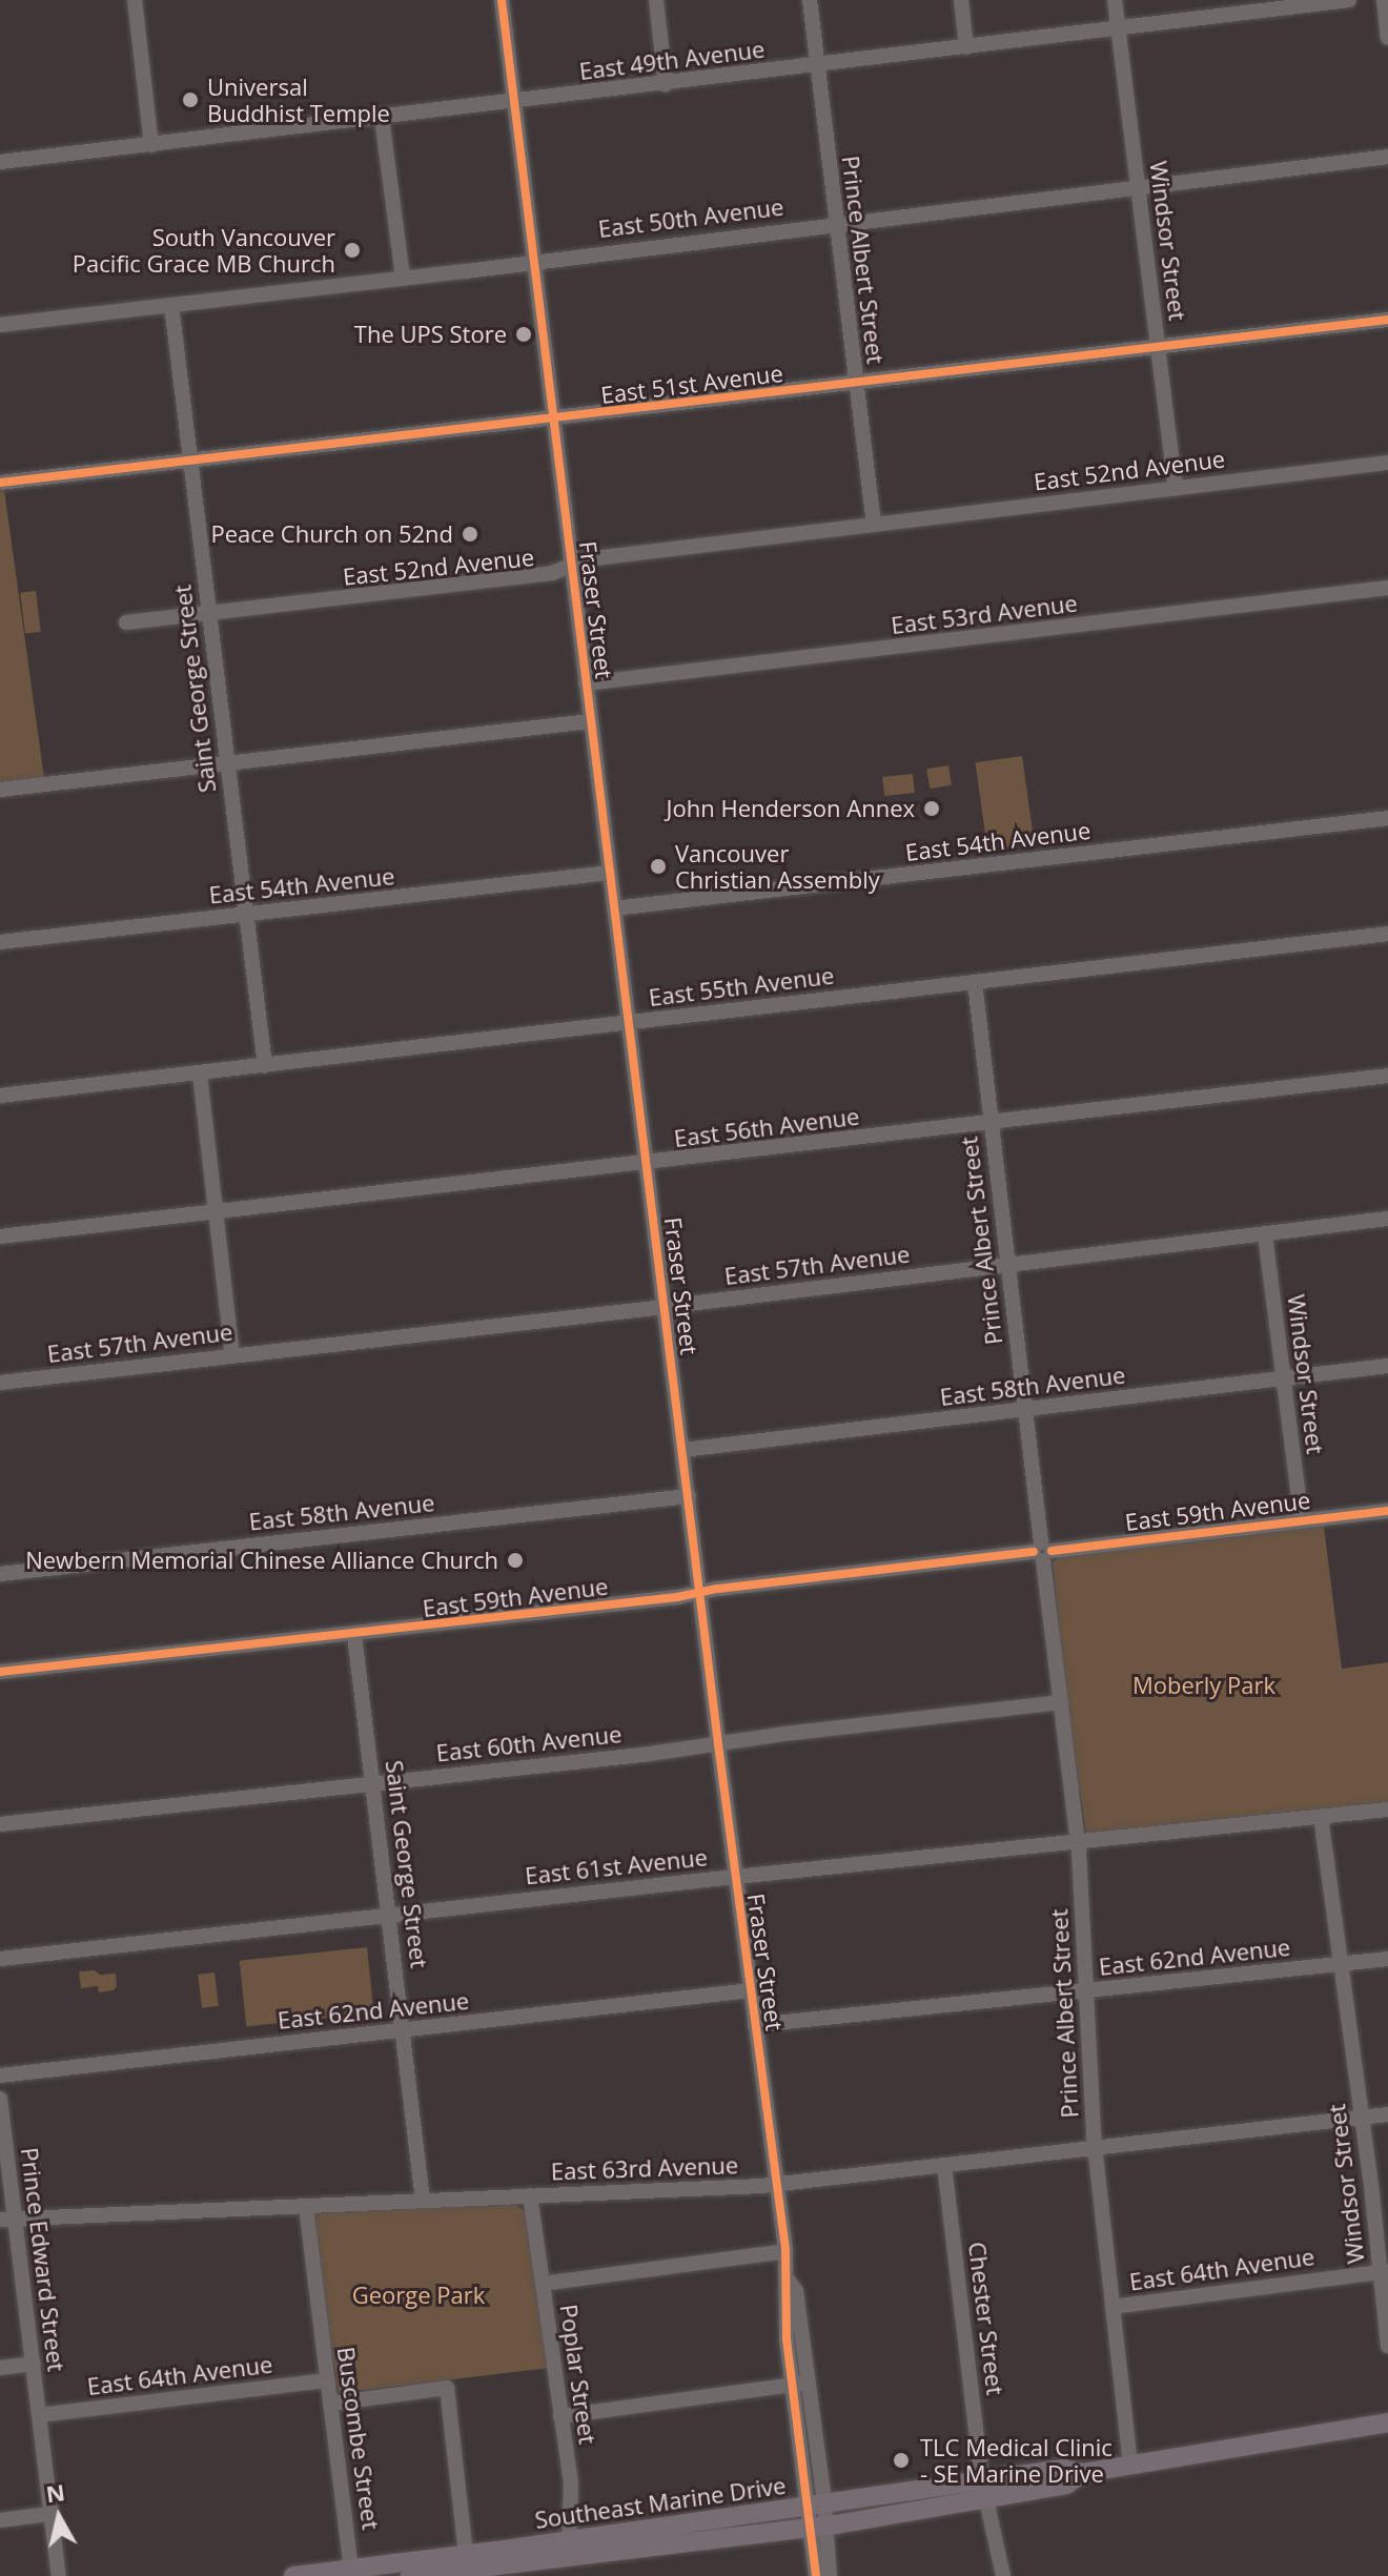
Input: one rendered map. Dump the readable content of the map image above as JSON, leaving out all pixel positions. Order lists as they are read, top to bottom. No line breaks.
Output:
{"streets":{"main road":["Southeast Marine Drive"],"street":["East 49th Avenue","East 50th Avenue","Windsor Street","Prince Albert Street","East 51st Avenue","East 52nd Avenue","Fraser Street","East 53rd Avenue","Saint George Street","East 54th Avenue","East 55th Avenue","East 56th Avenue","East 57th Avenue","East 58th Avenue","East 59th Avenue","East 60th Avenue","East 61st Avenue","East 62nd Avenue","East 63rd Avenue","Prince Edward Street","East 64th Avenue","Chester Street","Poplar Street","Buscombe Street"]},"crossings":[["East 49th Avenue","Windsor Street"],["East 49th Avenue","Prince Albert Street"],["East 49th Avenue","Fraser Street"],["East 50th Avenue","Windsor Street"],["East 50th Avenue","Prince Albert Street"],["East 50th Avenue","Fraser Street"],["East 50th Avenue","Saint George Street"],["Windsor Street","East 51st Avenue"],["Windsor Street","East 52nd Avenue"],["Windsor Street","East 57th Avenue"],["Windsor Street","East 58th Avenue"],["Windsor Street","East 59th Avenue"],["Windsor Street","East 61st Avenue"],["Windsor Street","East 62nd Avenue"],["Windsor Street","East 63rd Avenue"],["Windsor Street","East 64th Avenue"],["Prince Albert Street","East 51st Avenue"],["Prince Albert Street","East 52nd Avenue"],["Prince Albert Street","East 55th Avenue"],["Prince Albert Street","East 56th Avenue"],["Prince Albert Street","East 57th Avenue"],["Prince Albert Street","East 58th Avenue"],["Prince Albert Street","East 59th Avenue"],["Prince Albert Street","East 60th Avenue"],["Prince Albert Street","East 61st Avenue"],["Prince Albert Street","East 62nd Avenue"],["Prince Albert Street","East 63rd Avenue"],["Prince Albert Street","East 64th Avenue"],["Prince Albert Street","Southeast Marine Drive"],["East 51st Avenue","Fraser Street"],["East 51st Avenue","Saint George Street"],["East 52nd Avenue","Fraser Street"],["East 52nd Avenue","Saint George Street"],["Fraser Street","East 53rd Avenue"],["Fraser Street","East 54th Avenue"],["Fraser Street","East 55th Avenue"],["Fraser Street","East 56th Avenue"],["Fraser Street","East 57th Avenue"],["Fraser Street","East 58th Avenue"],["Fraser Street","East 59th Avenue"],["Fraser Street","East 60th Avenue"],["Fraser Street","East 61st Avenue"],["Fraser Street","East 62nd Avenue"],["Fraser Street","East 63rd Avenue"],["Fraser Street","Southeast Marine Drive"],["Saint George Street","East 54th Avenue"],["Saint George Street","East 55th Avenue"],["Saint George Street","East 59th Avenue"],["Saint George Street","East 60th Avenue"],["Saint George Street","East 61st Avenue"],["Saint George Street","East 62nd Avenue"],["Saint George Street","East 63rd Avenue"],["East 63rd Avenue","Prince Edward Street"],["East 63rd Avenue","Chester Street"],["East 63rd Avenue","Poplar Street"],["East 63rd Avenue","Buscombe Street"],["Prince Edward Street","East 64th Avenue"],["East 64th Avenue","Buscombe Street"],["Chester Street","Southeast Marine Drive"],["Poplar Street","Southeast Marine Drive"],["Buscombe Street","Southeast Marine Drive"]],"parks":["Moberly Park","George Park"],"places":["Universal Buddhist Temple","South Vancouver Pacific Grace MB Church","The UPS Store","Peace Church on 52nd","John Henderson Annex","Vancouver Christian Assembly","Newbern Memorial Chinese Alliance Church","TLC Medical Clinic - SE Marine Drive"],"north":"top"}
